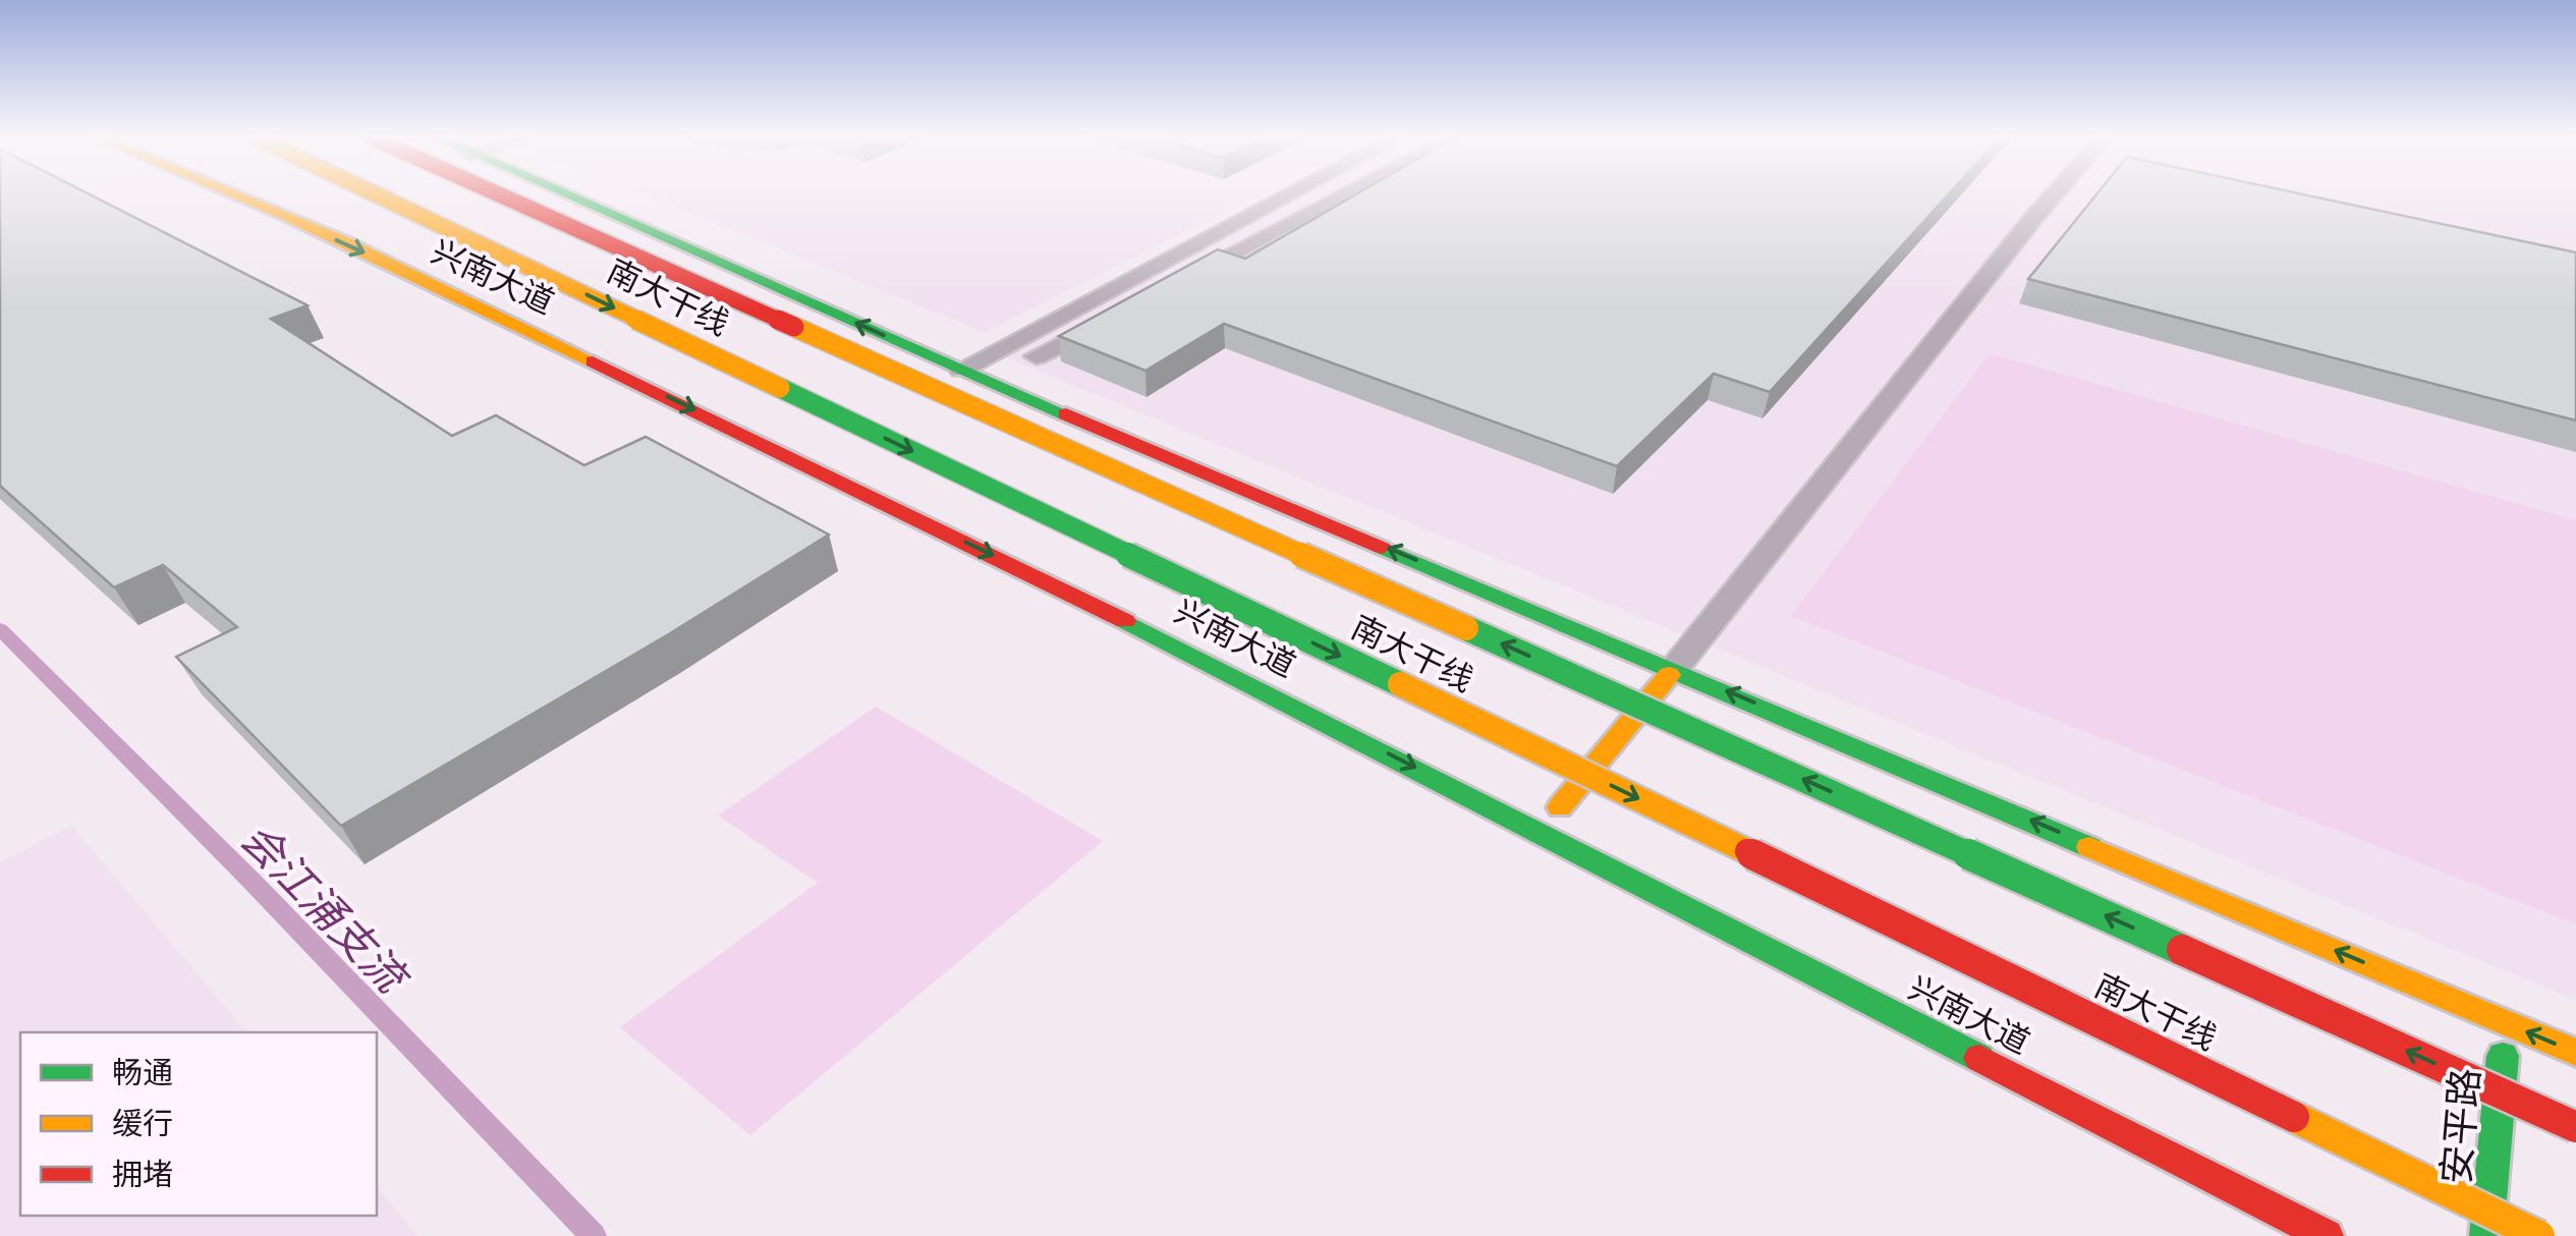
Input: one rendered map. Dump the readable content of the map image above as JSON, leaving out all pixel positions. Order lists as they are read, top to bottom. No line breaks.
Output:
{"streets":{"main road":["兴南大道","南大干线","安平路"]},"water":["会江涌支流"],"legend":["畅通","缓行","拥堵"]}
